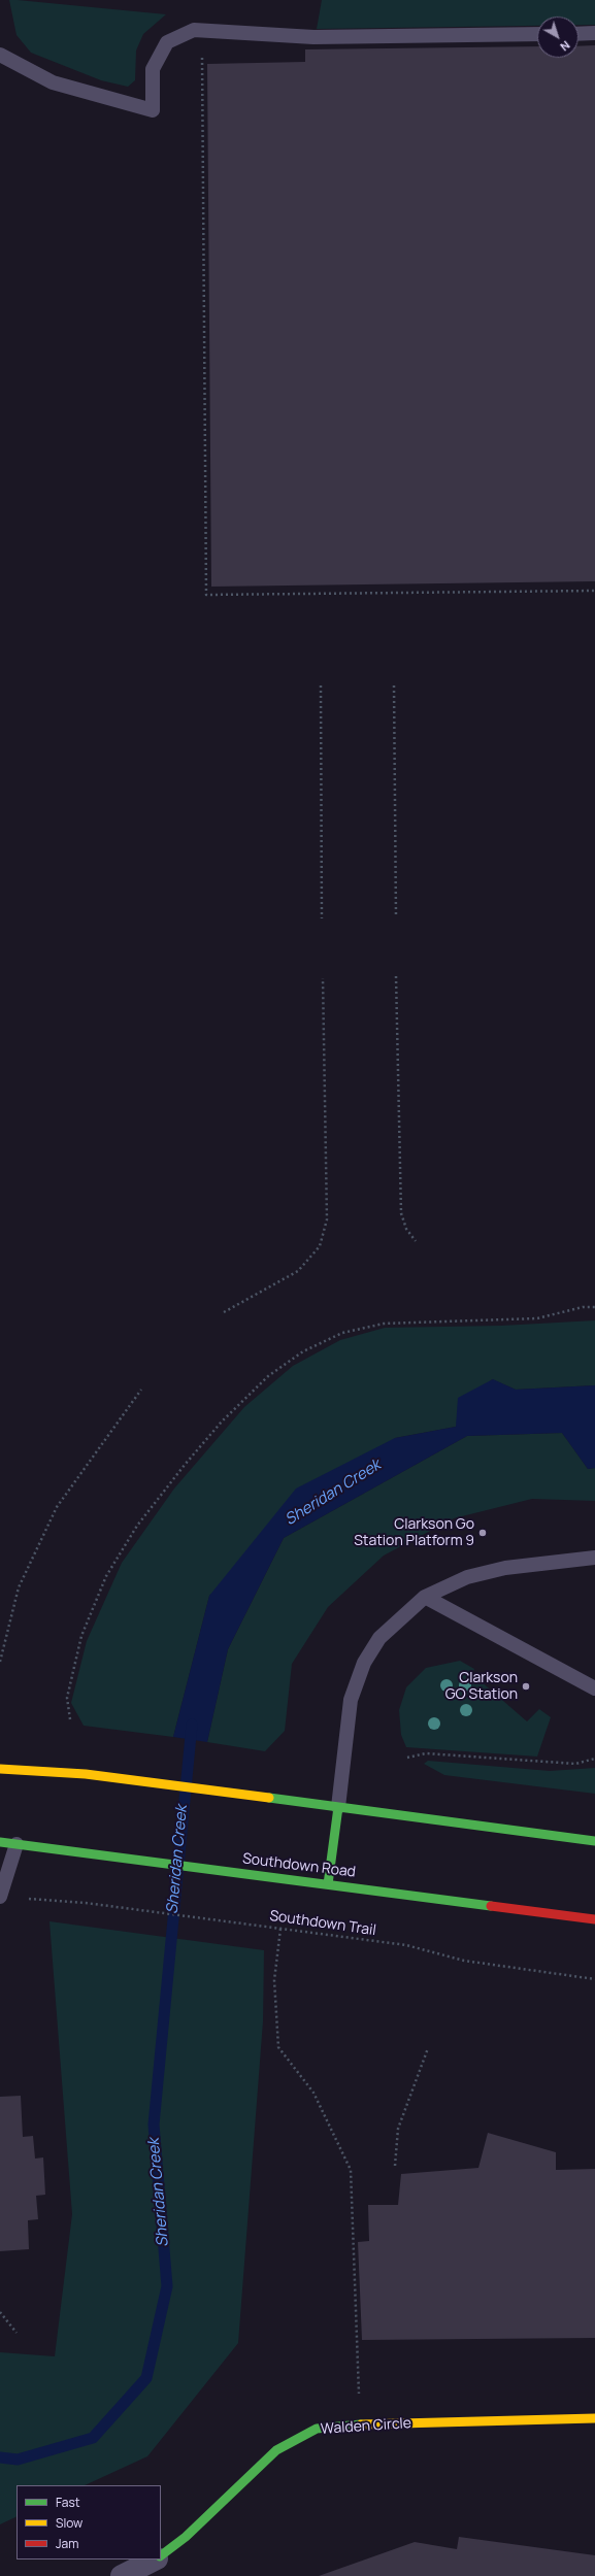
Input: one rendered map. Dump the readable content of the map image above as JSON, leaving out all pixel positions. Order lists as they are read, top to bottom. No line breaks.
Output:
{"streets":{"main road":["Southdown Road","Walden Circle"],"path":["Southdown Trail"]},"water":["Sheridan Creek"],"places":["Clarkson Go Station Platform 9","Clarkson GO Station"],"legend":["Fast","Slow","Jam"],"north":"bottom right"}
